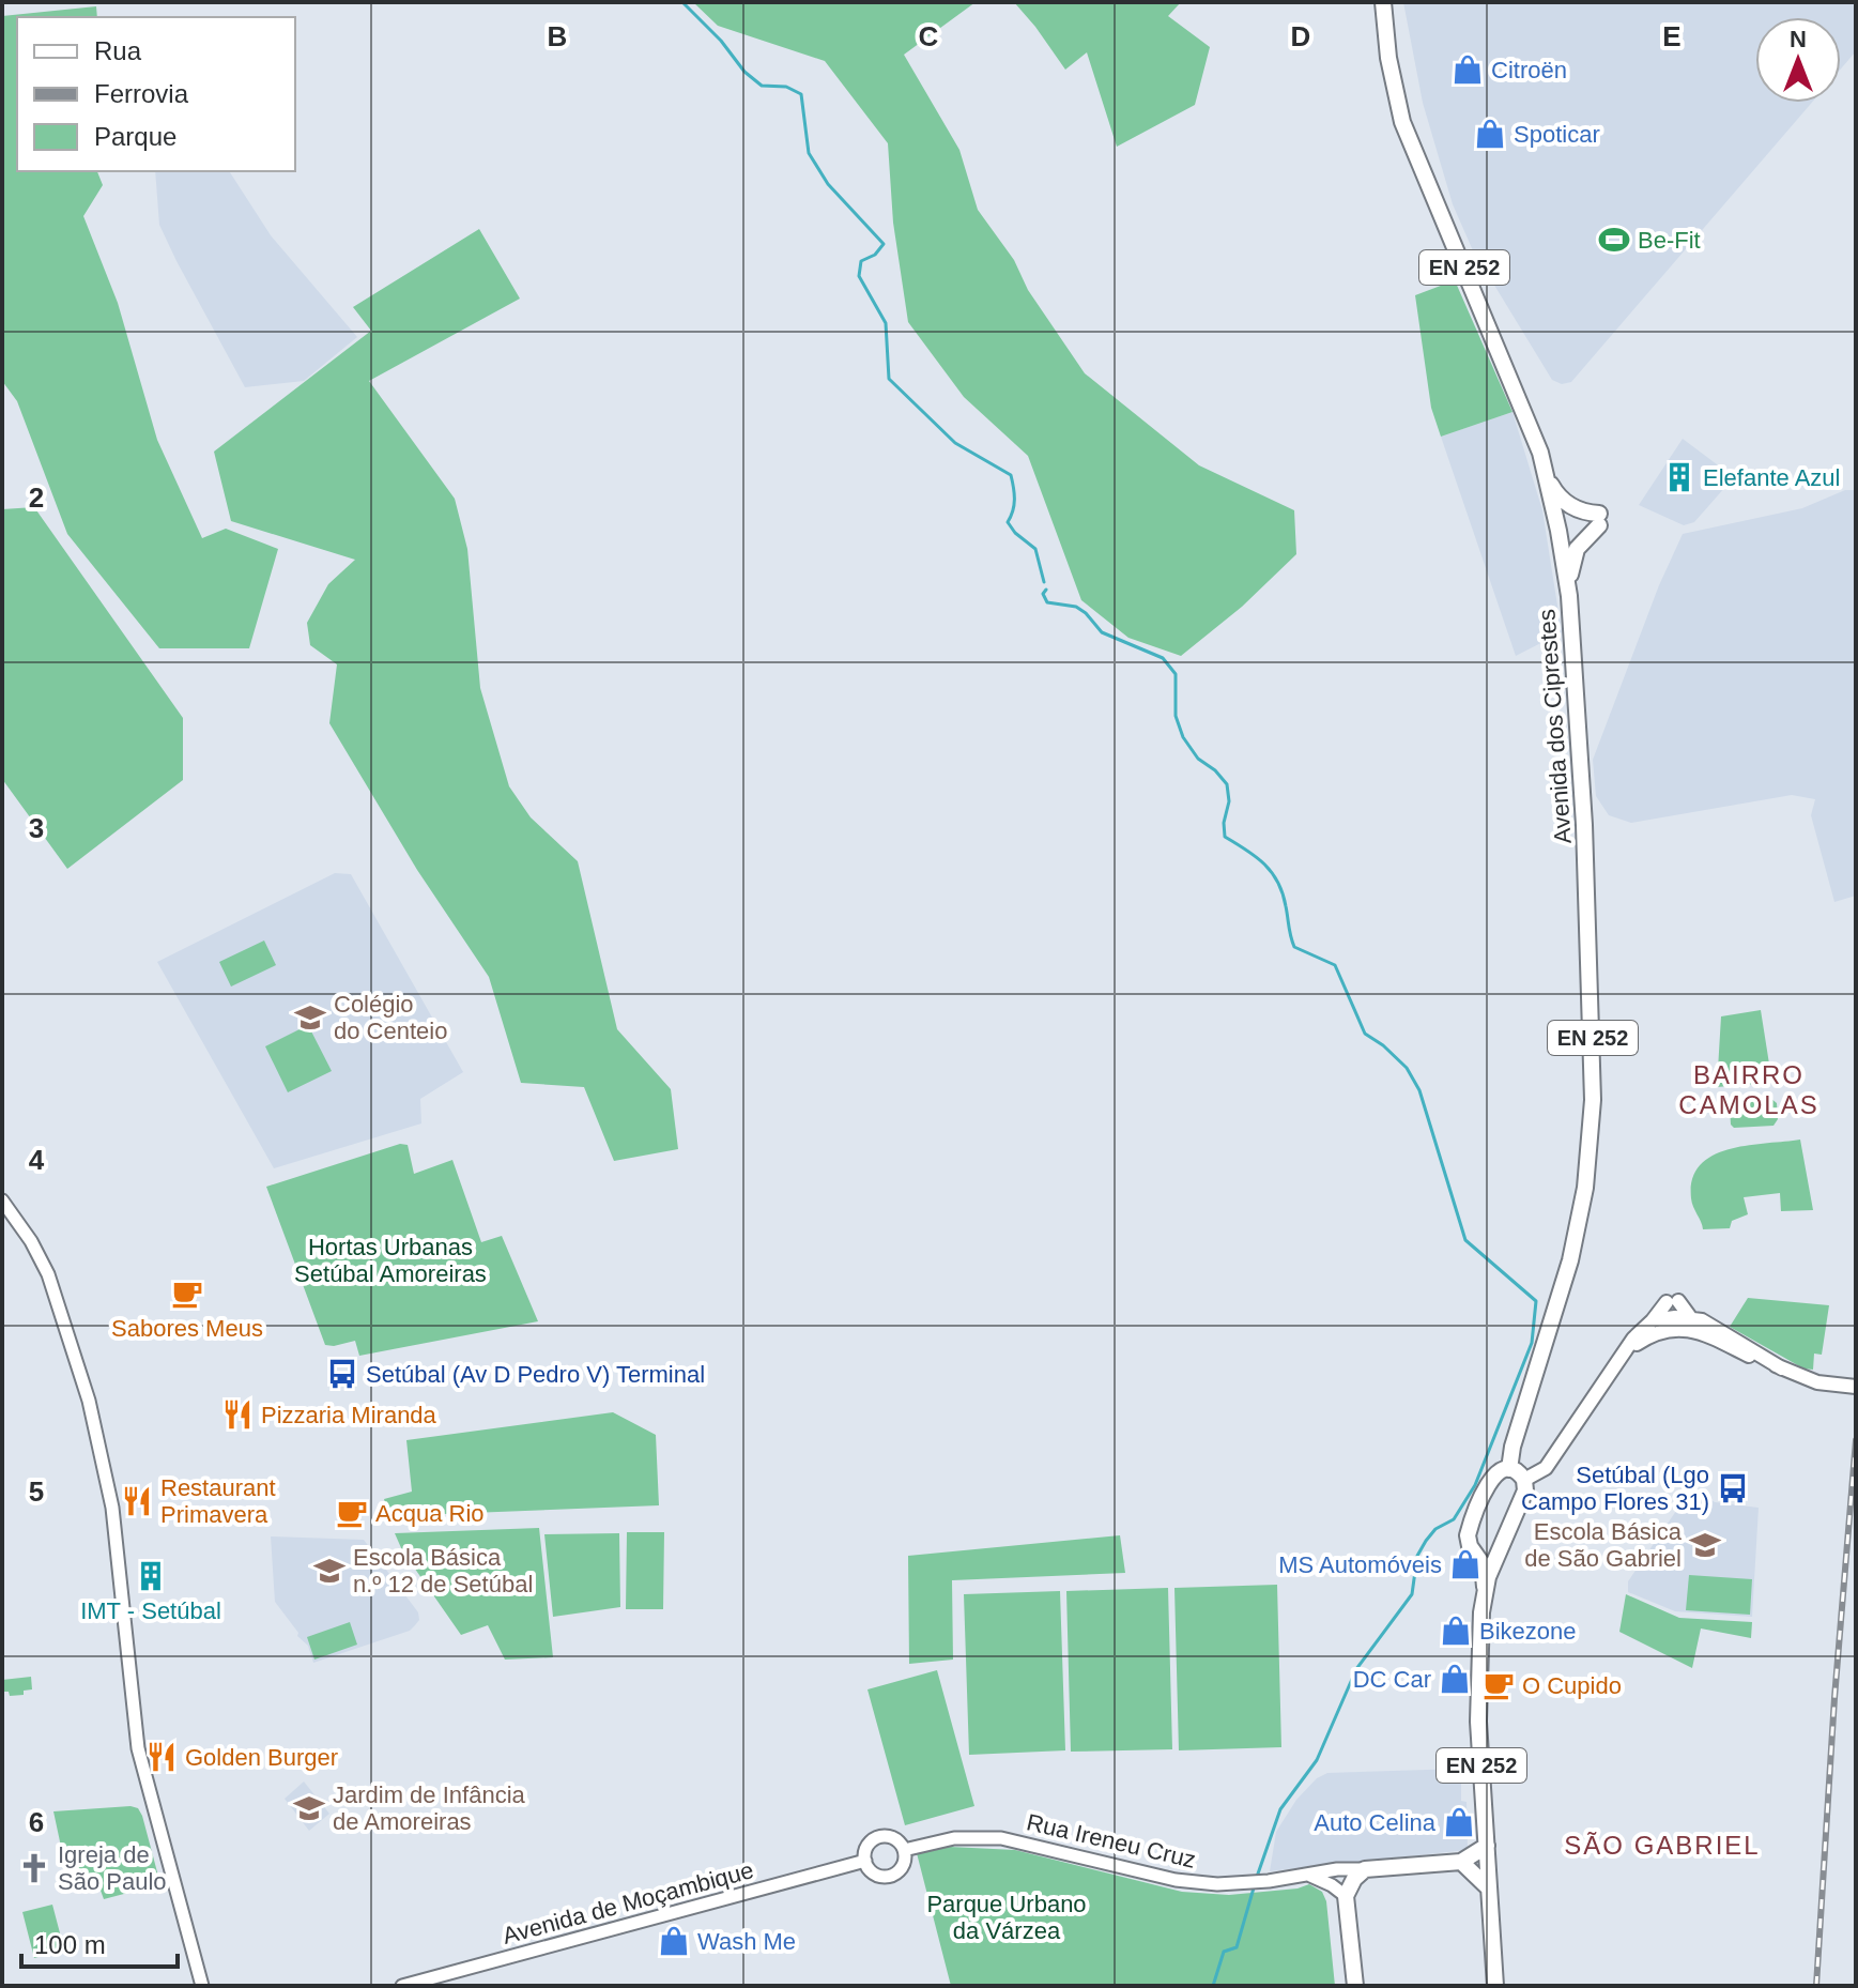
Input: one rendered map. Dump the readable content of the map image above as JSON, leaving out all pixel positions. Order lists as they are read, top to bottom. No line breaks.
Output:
{"streets":{"main road":["EN 252","Avenida dos Ciprestes"],"street":["Rua Ireneu Cruz","Avenida de Moçambique"]},"crossings":[["Rua Ireneu Cruz","Avenida de Moçambique"]],"districts":["BAIRRO CAMOLAS","SÃO GABRIEL"],"parks":["Hortas Urbanas Setúbal Amoreiras","Parque Urbano da Várzea"],"places":{"shop":["Citroën","Spoticar","MS Automóveis","Bikezone","DC Car","Auto Celina","Wash Me"],"sports":["Be-Fit"],"building":["Elefante Azul","IMT - Setúbal"],"school or university":["Colégio do Centeio","Escola Básica de São Gabriel","Escola Básica n.º 12 de Setúbal","Jardim de Infância de Amoreiras"],"cafe":["Sabores Meus","Acqua Rio","O Cupido"],"bus stop":["Setúbal (Av D Pedro V) Terminal","Setúbal (Lgo Campo Flores 31)"],"restaurant":["Pizzaria Miranda","Restaurant Primavera","Golden Burger"],"church":["Igreja de São Paulo"]},"legend":["Rua","Ferrovia","Parque"],"scale_bar":"100 m","north":"top","grid":{"columns":["B","C","D","E"],"rows":["2","3","4","5","6"]}}
